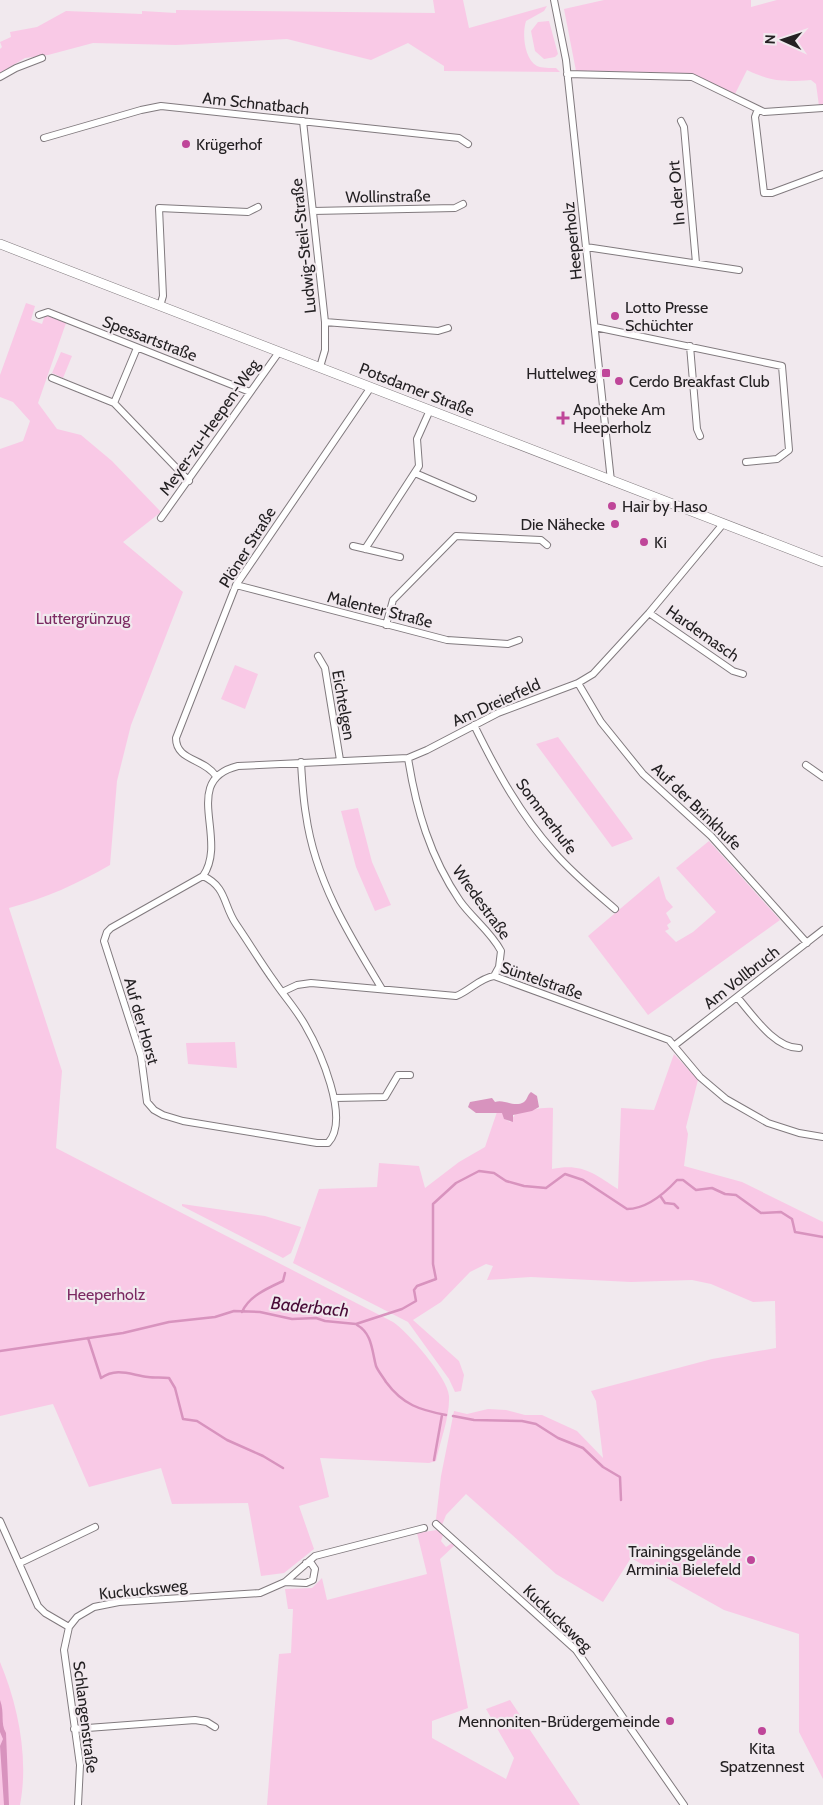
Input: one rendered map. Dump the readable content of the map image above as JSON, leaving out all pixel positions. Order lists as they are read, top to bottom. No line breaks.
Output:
{"streets":{"street":["Am Schnatbach","In der Ort","Wollinstraße","Heeperholz","Ludwig-Steil-Straße","Spessartstraße","Potsdamer Straße","Meyer-zu-Heepen-Weg","Plöner Straße","Malenter Straße","Hardemasch","Am Dreierfeld","Eichtelgen","Auf der Brinkhufe","Sommerhufe","Wredestraße","Am Vollbruch","Süntelstraße","Auf der Horst","Kuckucksweg","Schlangenstraße"]},"crossings":[["Am Schnatbach","Ludwig-Steil-Straße"],["Wollinstraße","Ludwig-Steil-Straße"],["Heeperholz","Potsdamer Straße"],["Ludwig-Steil-Straße","Potsdamer Straße"],["Spessartstraße","Meyer-zu-Heepen-Weg"],["Potsdamer Straße","Meyer-zu-Heepen-Weg"],["Potsdamer Straße","Plöner Straße"],["Potsdamer Straße","Am Dreierfeld"],["Plöner Straße","Malenter Straße"],["Plöner Straße","Am Dreierfeld"],["Hardemasch","Am Dreierfeld"],["Am Dreierfeld","Eichtelgen"],["Am Dreierfeld","Auf der Brinkhufe"],["Am Dreierfeld","Sommerhufe"],["Am Dreierfeld","Wredestraße"],["Auf der Brinkhufe","Am Vollbruch"],["Wredestraße","Süntelstraße"],["Am Vollbruch","Süntelstraße"],["Kuckucksweg","Schlangenstraße"]],"water":["Baderbach"],"parks":["Luttergrünzug","Heeperholz"],"places":{"other":["Krügerhof","Lotto Presse Schüchter","Cerdo Breakfast Club","Hair by Haso","Die Nähecke","Ki","Trainingsgelände Arminia Bielefeld","Mennoniten-Brüdergemeinde","Kita Spatzennest"],"transit":["Huttelweg"],"health":["Apotheke Am Heeperholz"]},"north":"left"}
